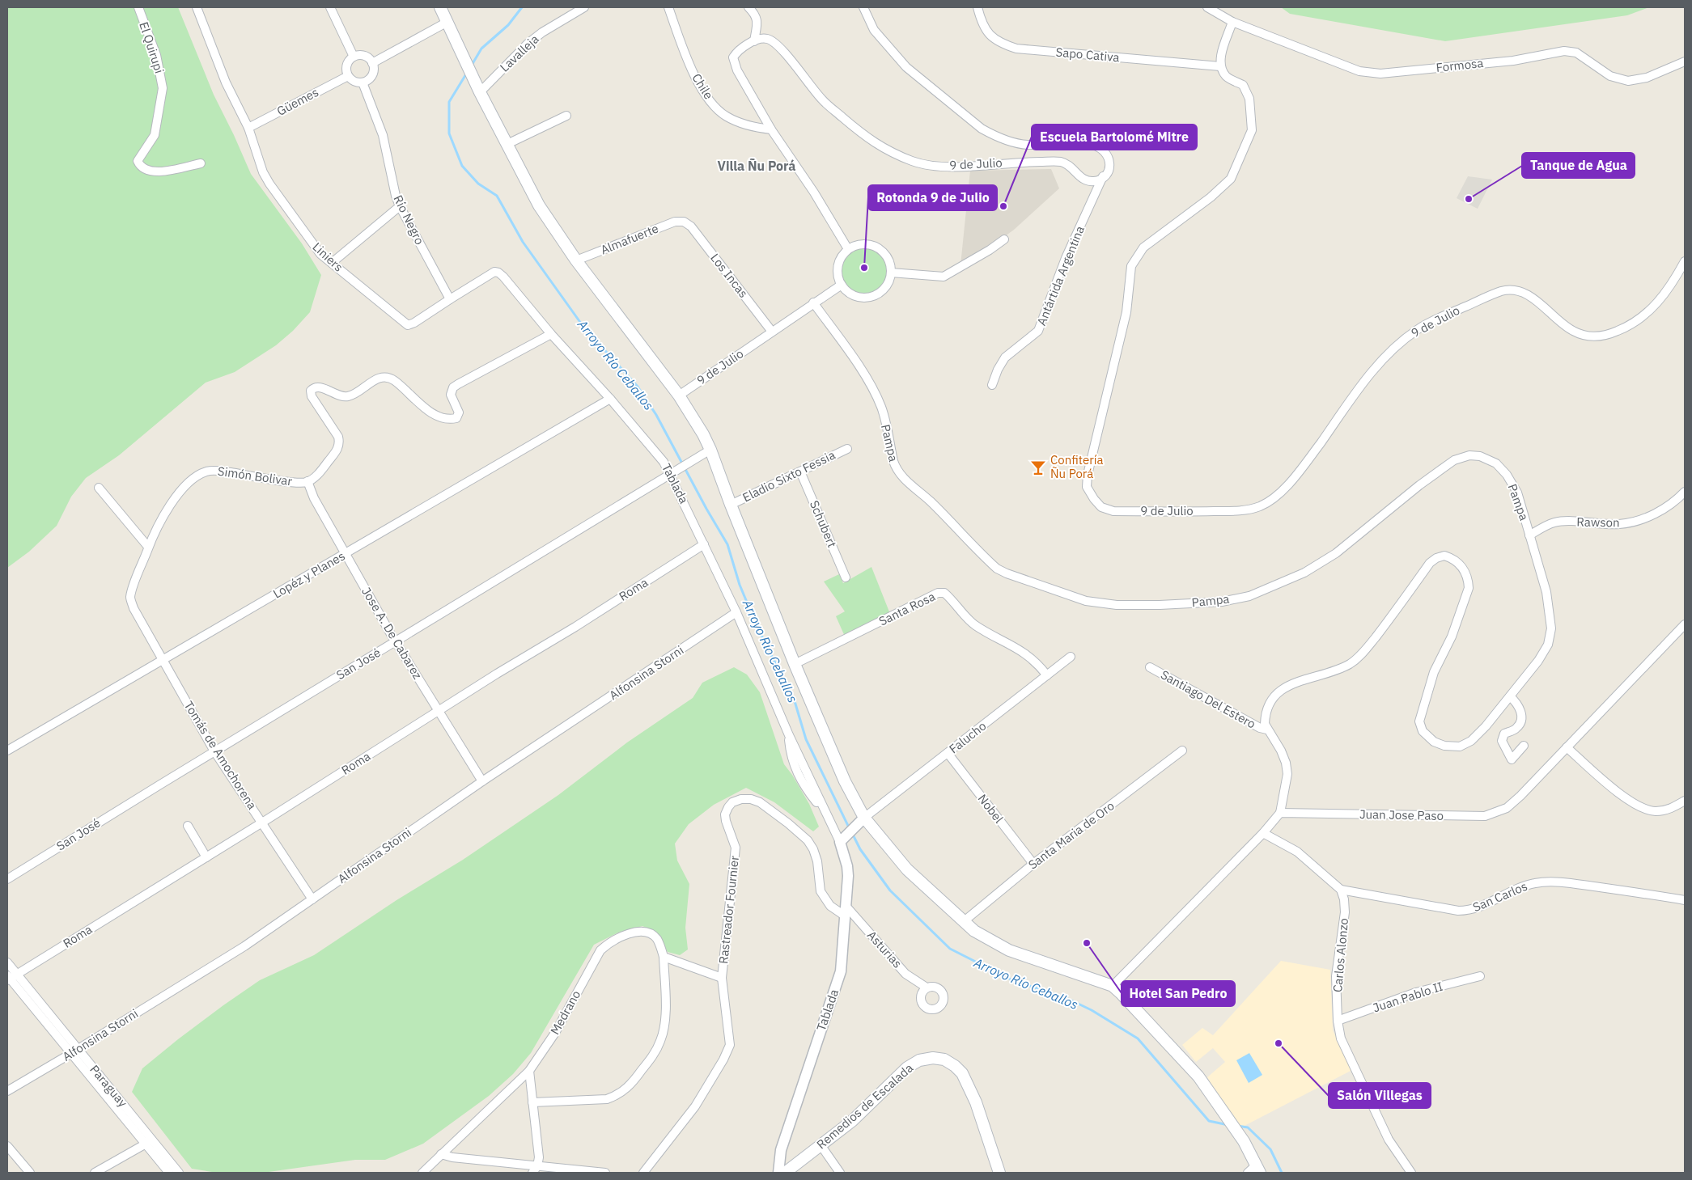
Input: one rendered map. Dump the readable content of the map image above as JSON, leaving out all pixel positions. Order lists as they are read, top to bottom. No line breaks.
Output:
{"streets":{"main road":["Remedios de Escalada"],"street":["El Quirupi","Lavalleja","Sapo Cativa","Formosa","Chile","Güemes","9 de Julio","Río Negro","Almafuerte","Liniers","Los Incas","Antártida Argentina","Pampa","Simón Bolivar","Eladio Sixto Fessia","Tablada","Rawson","Schubert","Lopéz y Planes","Roma","Santa Rosa","Jose A. De Cabarez","San José","Alfonsina Storni","Santiago Del Estero","Falucho","Tomás de Amochorena","Nobel","Juan Jose Paso","Santa Maria de Oro","San Carlos","Rastreador Fournier","Asturias","Carlos Alonzo","Juan Pablo II","Medrano","Paraguay"]},"crossings":[["Sapo Cativa","9 de Julio"],["Güemes","Río Negro"],["Güemes","Liniers"],["9 de Julio","Los Incas"],["9 de Julio","Antártida Argentina"],["9 de Julio","Pampa"],["Río Negro","Liniers"],["Río Negro","Tablada"],["Almafuerte","Los Incas"],["Liniers","Tablada"],["Pampa","Rawson"],["Pampa","Santiago Del Estero"],["Simón Bolivar","Tablada"],["Simón Bolivar","Jose A. De Cabarez"],["Simón Bolivar","Tomás de Amochorena"],["Eladio Sixto Fessia","Schubert"],["Tablada","Lopéz y Planes"],["Tablada","Roma"],["Tablada","San José"],["Tablada","Alfonsina Storni"],["Tablada","Rastreador Fournier"],["Tablada","Asturias"],["Lopéz y Planes","Jose A. De Cabarez"],["Lopéz y Planes","Tomás de Amochorena"],["Roma","Jose A. De Cabarez"],["Roma","Tomás de Amochorena"],["Roma","Paraguay"],["Santa Rosa","Falucho"],["Jose A. De Cabarez","San José"],["Jose A. De Cabarez","Alfonsina Storni"],["San José","Tomás de Amochorena"],["Alfonsina Storni","Tomás de Amochorena"],["Alfonsina Storni","Paraguay"],["Falucho","Nobel"],["Nobel","Santa Maria de Oro"],["San Carlos","Carlos Alonzo"],["Rastreador Fournier","Asturias"],["Carlos Alonzo","Juan Pablo II"]],"districts":["Villa Ñu Porá"],"water":["Arroyo Río Ceballos"],"places":{"other":["Tanque de Agua","Escuela Bartolomé Mitre","Rotonda 9 de Julio","Hotel San Pedro","Salón Villegas"],"bar":["Confitería Ñu Porá"]}}
